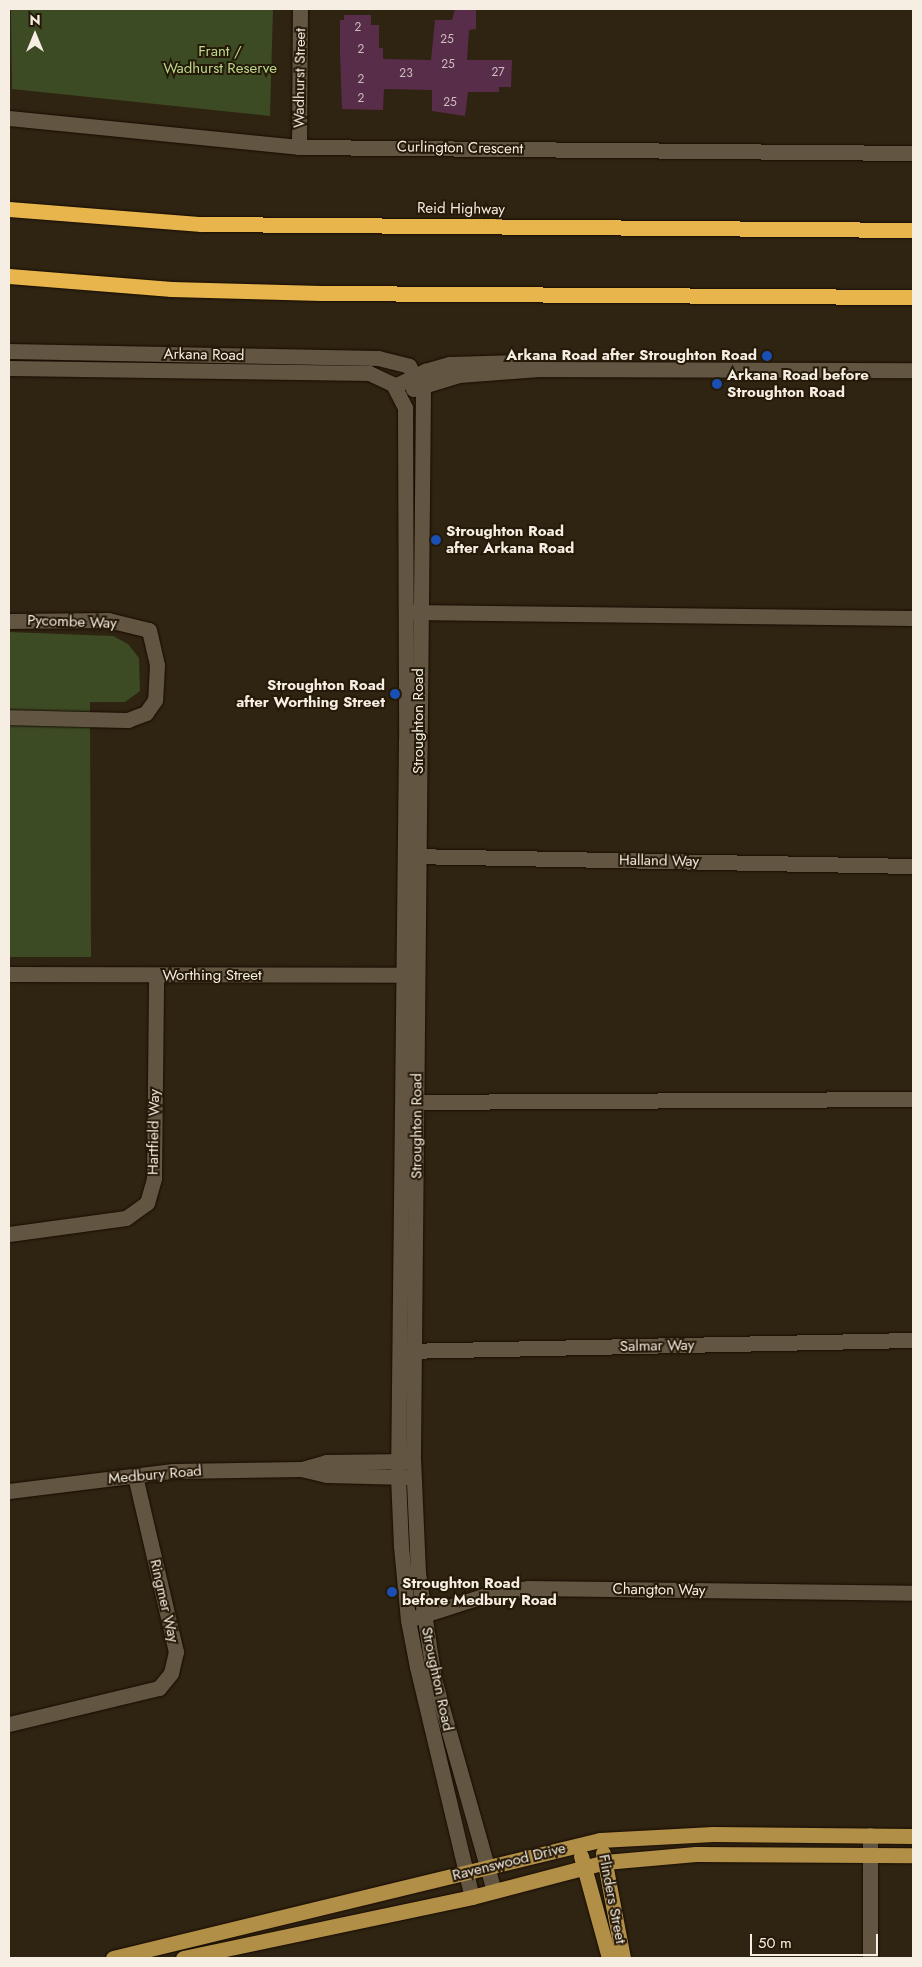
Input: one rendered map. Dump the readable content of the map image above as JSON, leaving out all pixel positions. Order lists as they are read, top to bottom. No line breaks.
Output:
{"streets":{"highway":["Reid Highway"],"main road":["Ravenswood Drive","Flinders Street"],"street":["Wadhurst Street","Curlington Crescent","Arkana Road","Pycombe Way","Stroughton Road","Halland Way","Worthing Street","Hartfield Way","Salmar Way","Medbury Road","Changton Way","Ringmer Way"]},"crossings":[["Wadhurst Street","Curlington Crescent"],["Arkana Road","Stroughton Road"],["Stroughton Road","Halland Way"],["Stroughton Road","Worthing Street"],["Stroughton Road","Salmar Way"],["Stroughton Road","Medbury Road"],["Stroughton Road","Changton Way"],["Stroughton Road","Ravenswood Drive"],["Worthing Street","Hartfield Way"],["Medbury Road","Ringmer Way"],["Ravenswood Drive","Flinders Street"]],"parks":["Frant / Wadhurst Reserve"],"places":["Arkana Road after Stroughton Road","Arkana Road before Stroughton Road","Stroughton Road after Arkana Road","Stroughton Road after Worthing Street","Stroughton Road before Medbury Road"],"house_numbers":["2","25","2","25","27","23","2","2","25"],"scale_bar":"50 m","north":"top"}
